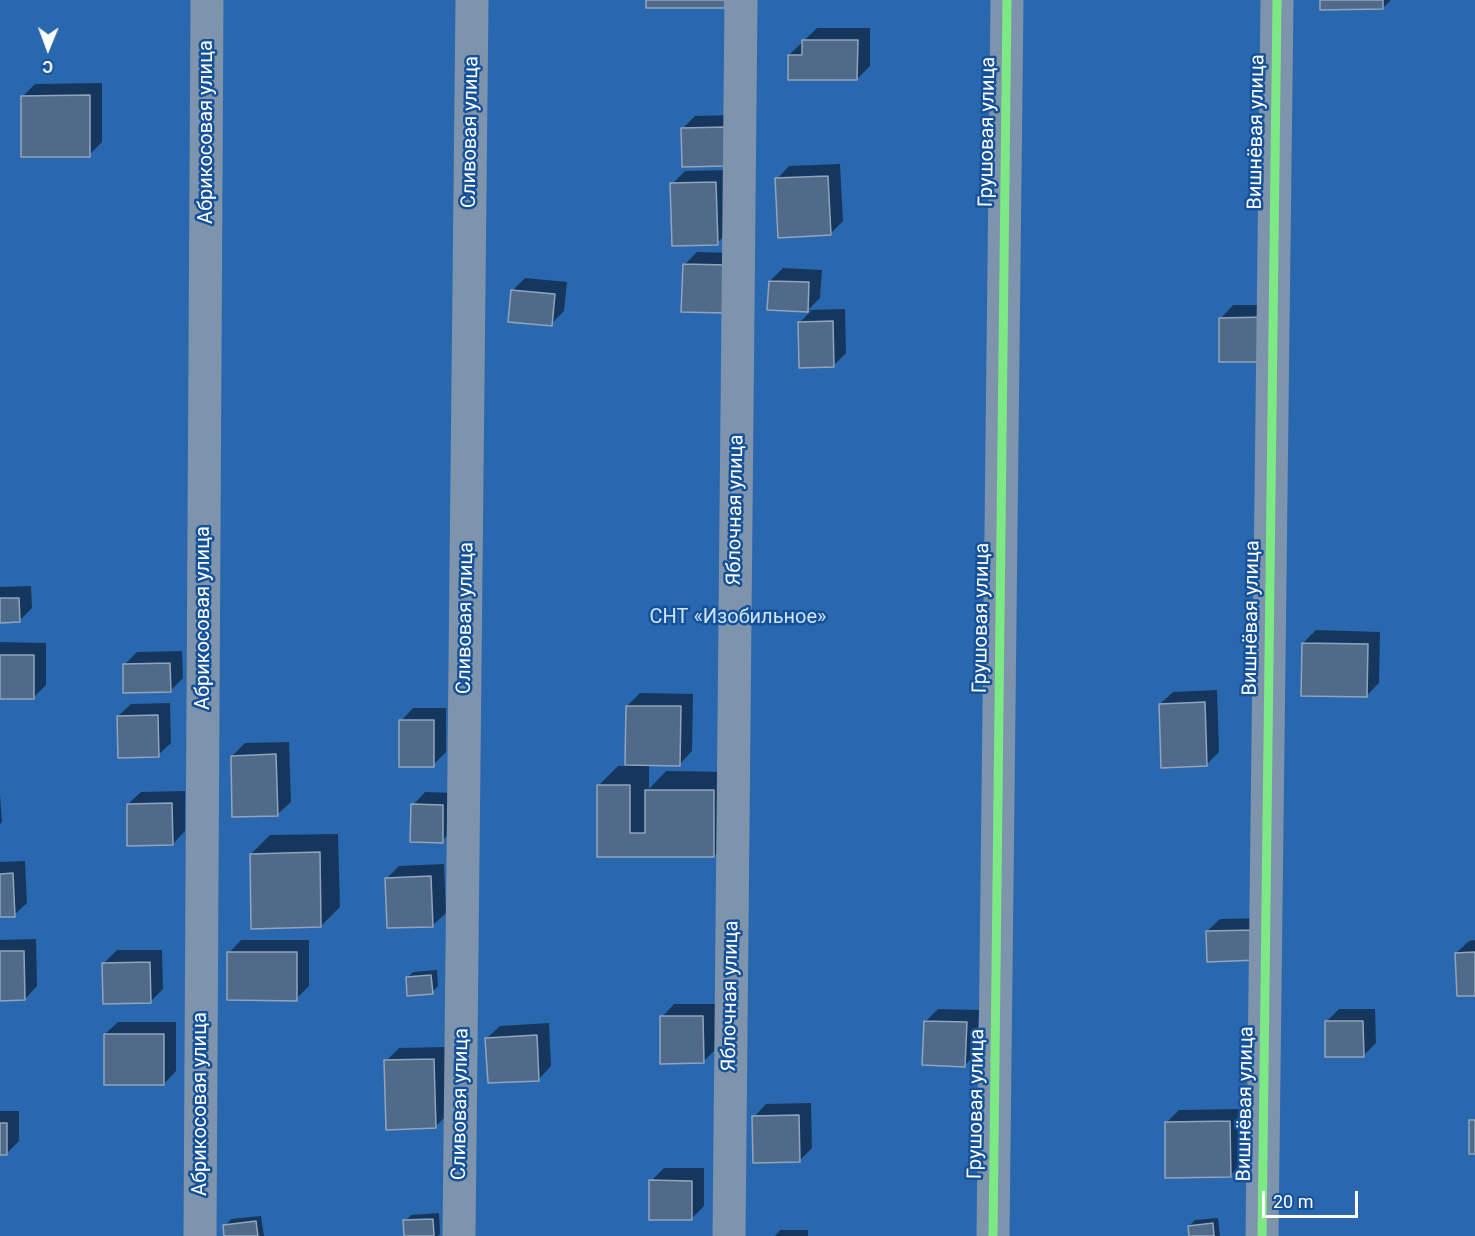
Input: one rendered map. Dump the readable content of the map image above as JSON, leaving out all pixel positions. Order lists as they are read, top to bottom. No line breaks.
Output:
{"streets":{"street":["Абрикосовая улица","Сливовая улица","Грушовая улица","Вишнёвая улица","Яблочная улица"]},"parks":["СНТ «Изобильное»"],"scale_bar":"20 m","north":"bottom"}
